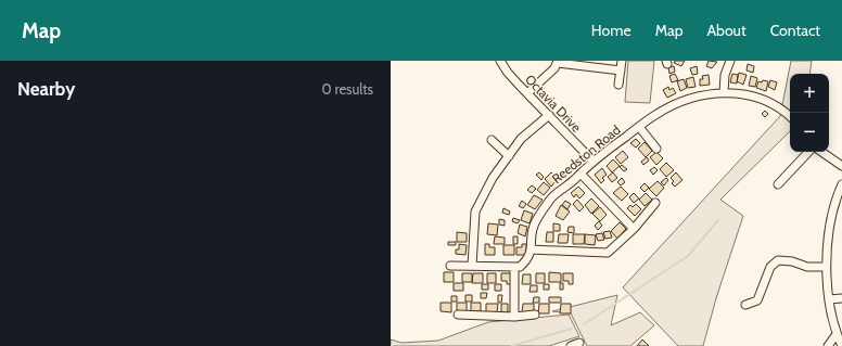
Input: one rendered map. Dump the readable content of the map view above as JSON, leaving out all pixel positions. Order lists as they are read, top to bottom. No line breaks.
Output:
{"streets":{"street":["Octavia Drive","Reedston Road"]},"crossings":[["Octavia Drive","Reedston Road"]],"page":{"header":"Map","nav":["Home","Map","About","Contact"],"heading":["Nearby","0 results"],"map_buttons":["+","−"]}}
